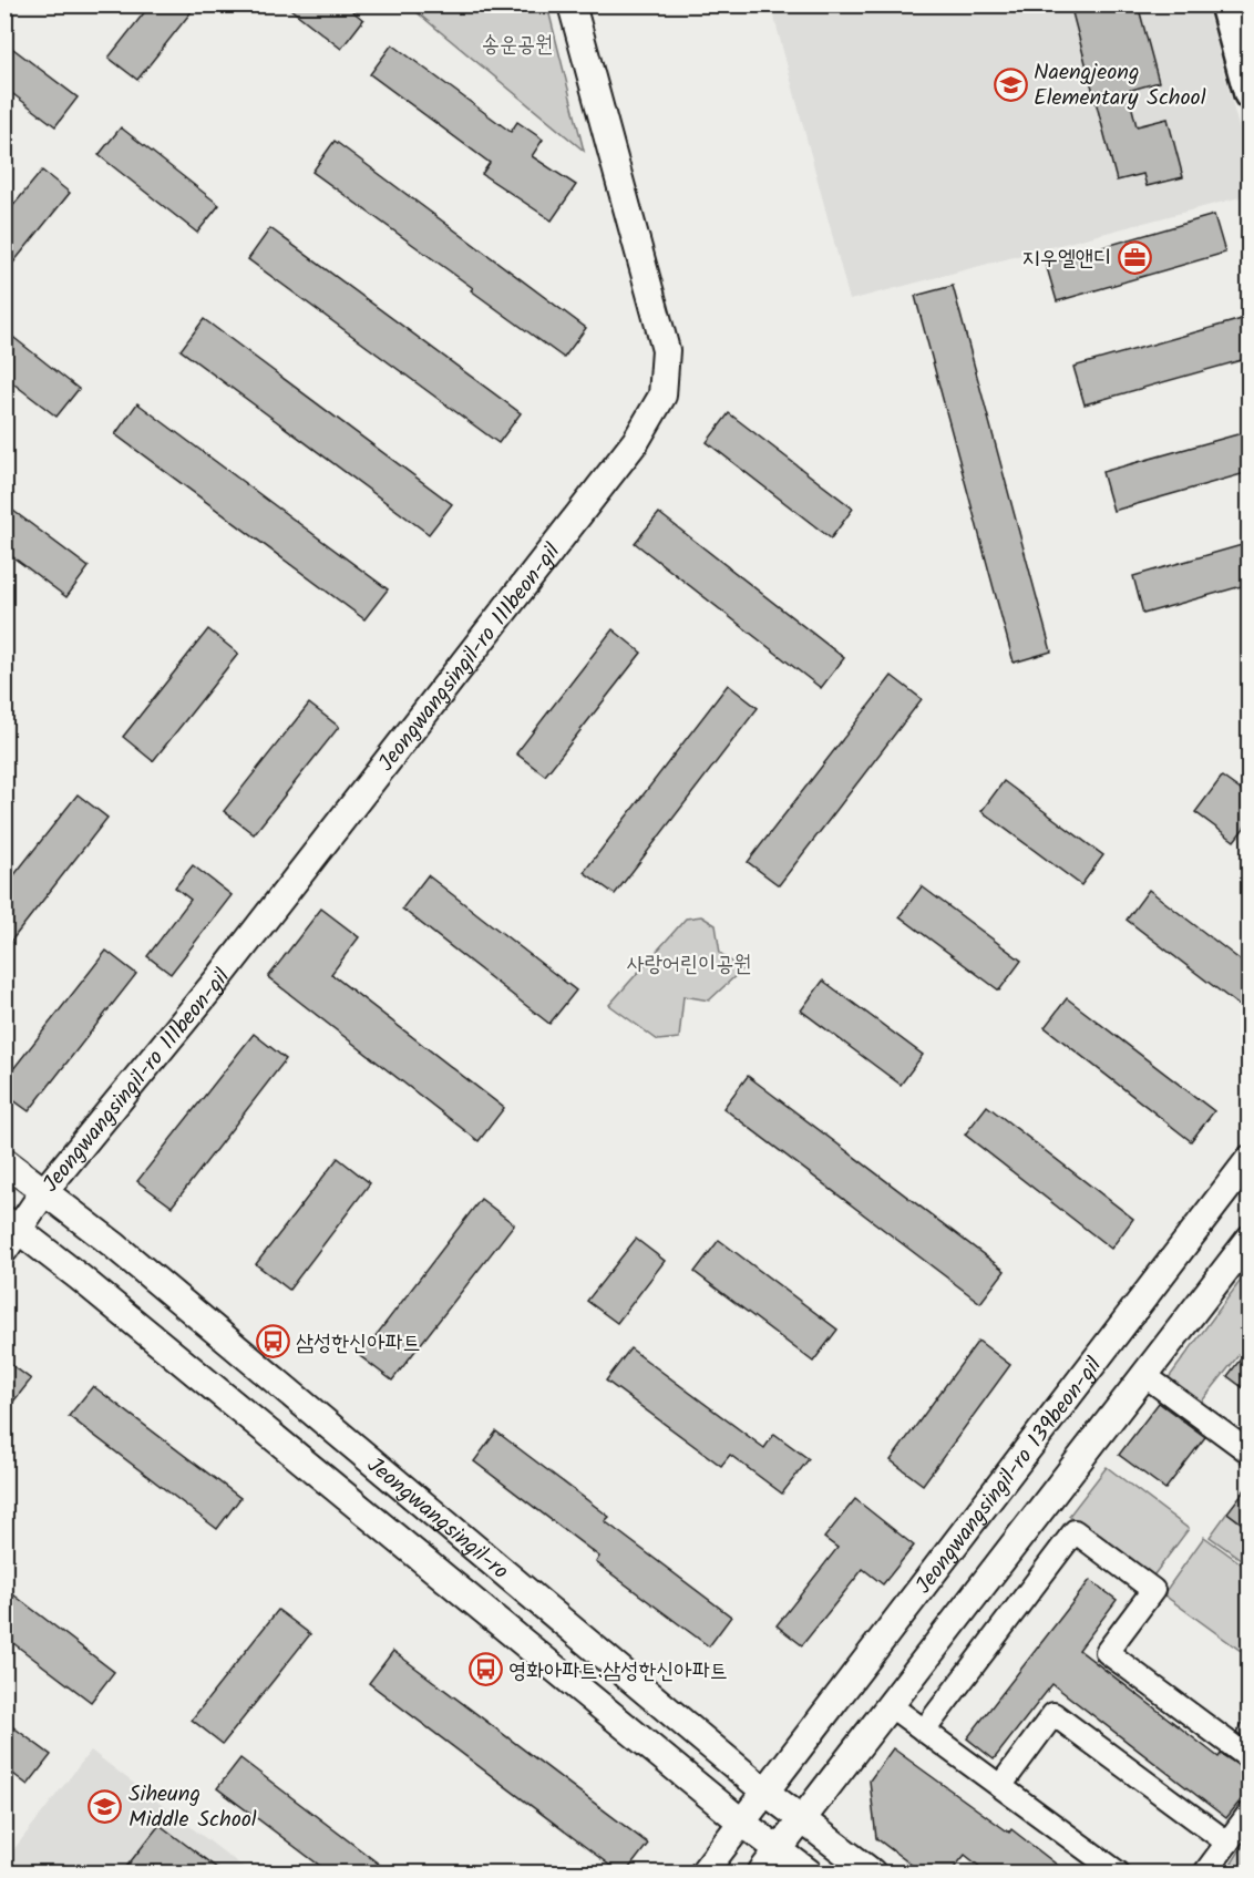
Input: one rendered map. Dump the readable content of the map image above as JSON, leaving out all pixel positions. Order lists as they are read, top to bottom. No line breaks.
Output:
{"streets":{"street":["Jeongwangsingil-ro 111beon-gil","Jeongwangsingil-ro 139beon-gil","Jeongwangsingil-ro"]},"crossings":[["Jeongwangsingil-ro 111beon-gil","Jeongwangsingil-ro"],["Jeongwangsingil-ro 139beon-gil","Jeongwangsingil-ro"]],"parks":["송운공원","사랑어린이공원"],"places":{"school or university":["Naengjeong Elementary School","Siheung Middle School"],"office":["지우엘앤디"],"bus stop":["삼성한신아파트","영화아파트.삼성한신아파트"]}}
